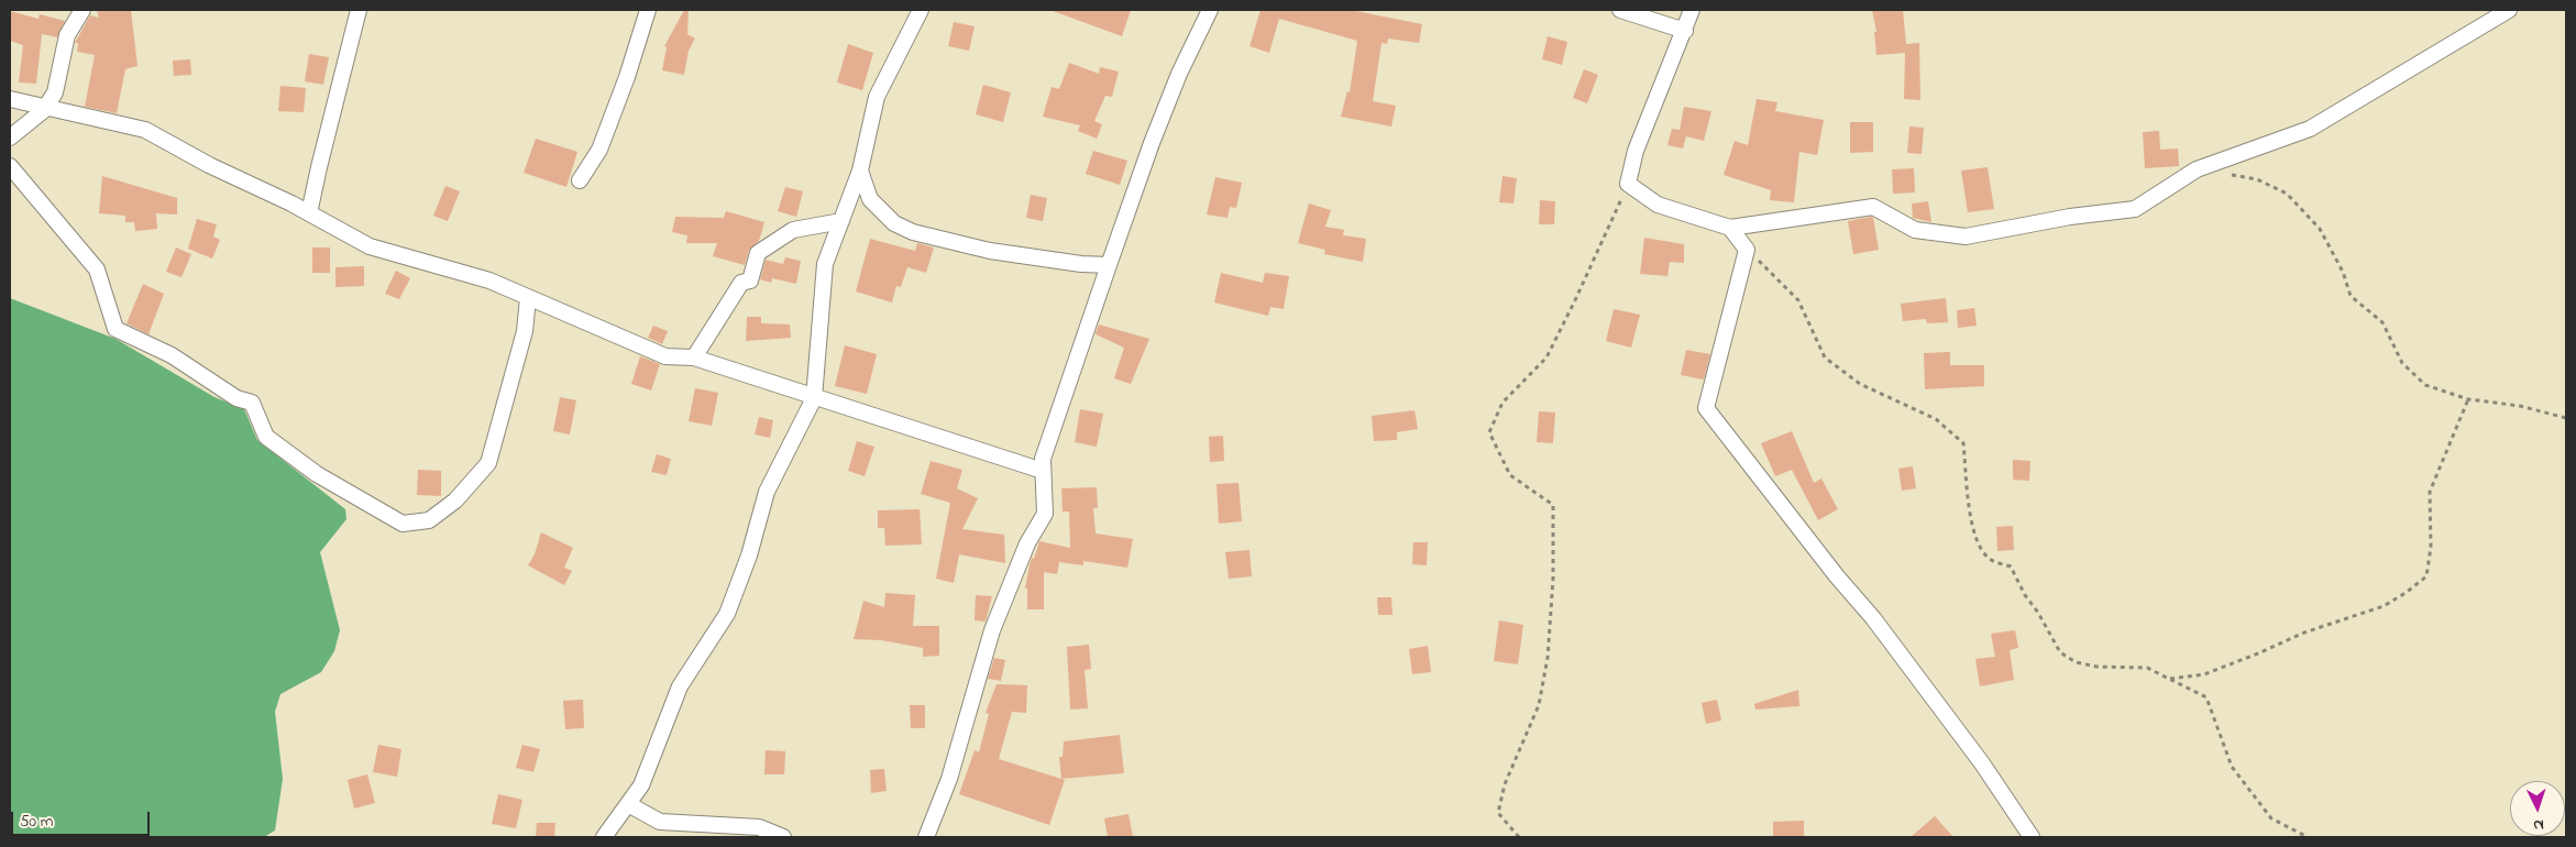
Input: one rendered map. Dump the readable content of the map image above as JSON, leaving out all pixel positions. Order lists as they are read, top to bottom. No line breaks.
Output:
{"scale_bar":"50 m","north":"bottom"}
